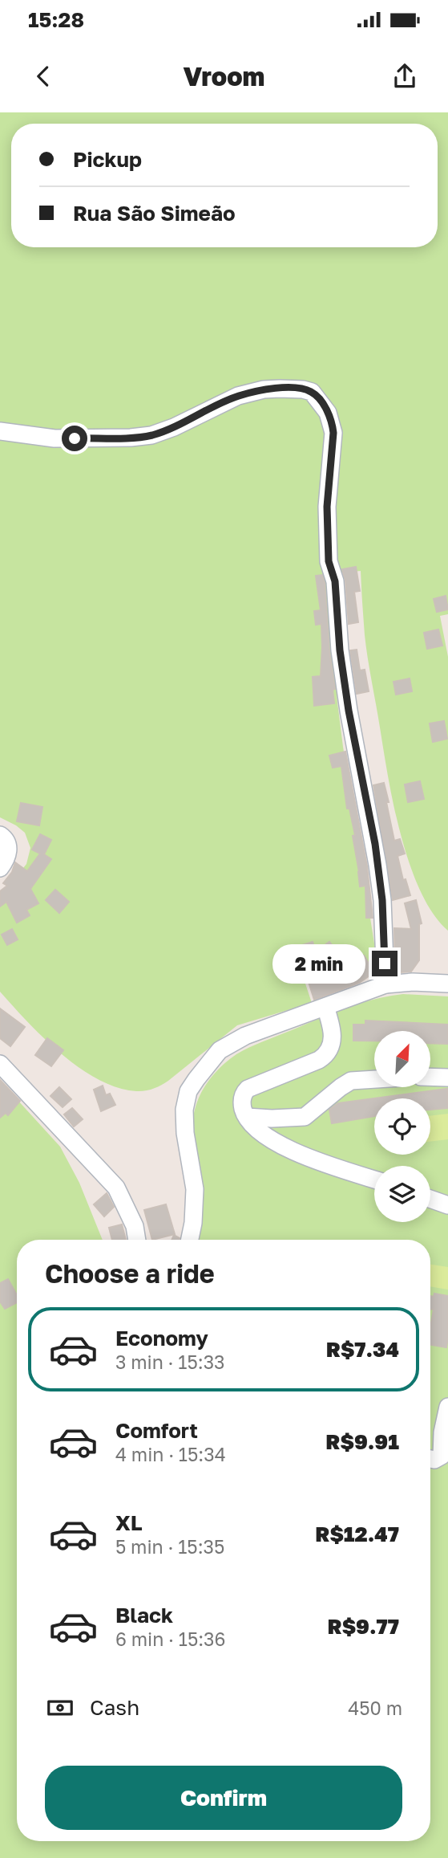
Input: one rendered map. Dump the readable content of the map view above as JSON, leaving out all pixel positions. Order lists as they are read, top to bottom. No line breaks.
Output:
{"north":"top right","page":{"status":"15:28","header":"Vroom","banner":["Pickup","Rua São Simeão"],"bubble":"2 min","heading":"Choose a ride","list":[{"name":"Economy","note":"3 min · 15:33","value":"R$7.34"},{"name":"Comfort","note":"4 min · 15:34","value":"R$9.91"},{"name":"XL","note":"5 min · 15:35","value":"R$12.47"},{"name":"Black","note":"6 min · 15:36","value":"R$9.77"}],"pay":["Cash","450 m"],"buttons":"Confirm"}}
